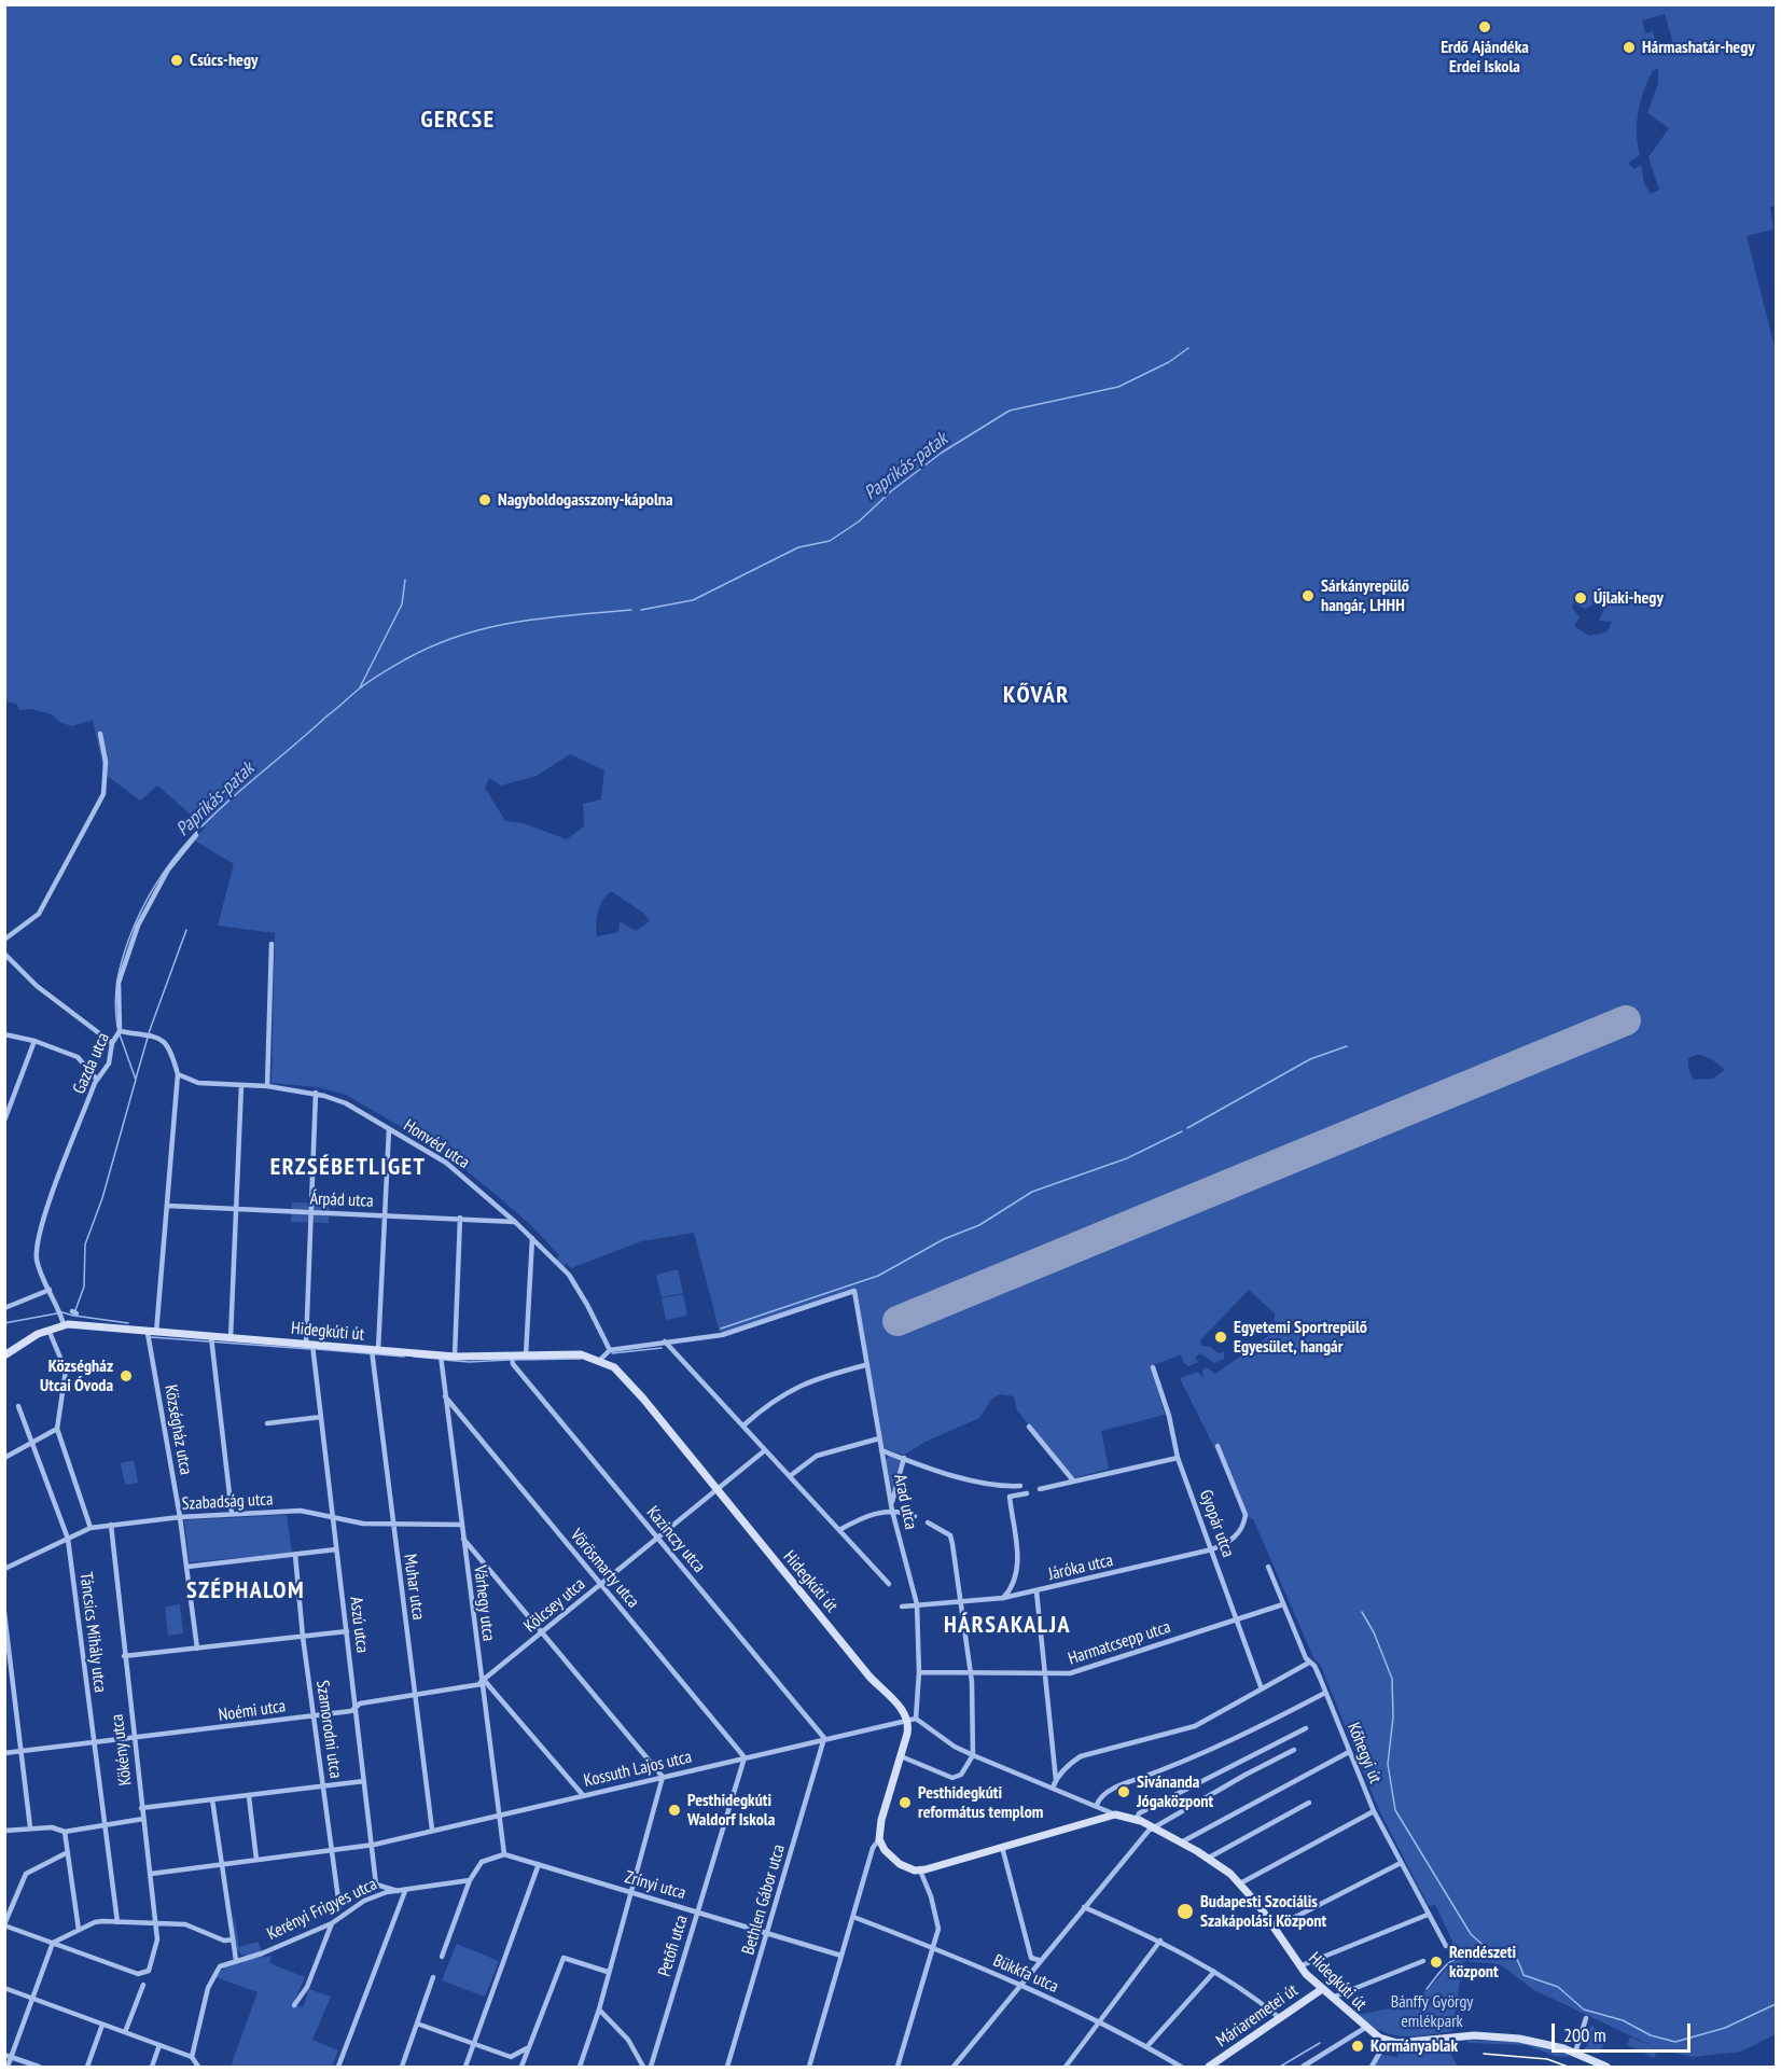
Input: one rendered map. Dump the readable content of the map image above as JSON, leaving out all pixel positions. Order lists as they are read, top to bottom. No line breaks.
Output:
{"streets":{"main road":["Hidegkúti út","Máriaremetei út"],"street":["Gazda utca","Honvéd utca","Árpád utca","Községház utca","Szabadság utca","Arad utca","Gyopár utca","Kazinczy utca","Járóka utca","Vörösmarty utca","Muhar utca","Várhegy utca","Kölcsey utca","Aszú utca","Táncsics Mihály utca","Harmatcsepp utca","Noémi utca","Szamorodni utca","Kökény utca","Kőhegyi út","Kossuth Lajos utca","Zrínyi utca","Bethlen Gábor utca","Kerényi Frigyes utca","Petőfi utca","Bükkfa utca"]},"crossings":[["Gazda utca","Hidegkúti út"],["Honvéd utca","Árpád utca"],["Honvéd utca","Községház utca"],["Honvéd utca","Muhar utca"],["Honvéd utca","Aszú utca"],["Árpád utca","Községház utca"],["Árpád utca","Muhar utca"],["Árpád utca","Aszú utca"],["Hidegkúti út","Községház utca"],["Hidegkúti út","Arad utca"],["Hidegkúti út","Kazinczy utca"],["Hidegkúti út","Muhar utca"],["Hidegkúti út","Várhegy utca"],["Hidegkúti út","Kölcsey utca"],["Hidegkúti út","Aszú utca"],["Hidegkúti út","Kossuth Lajos utca"],["Hidegkúti út","Máriaremetei út"],["Községház utca","Szabadság utca"],["Szabadság utca","Muhar utca"],["Szabadság utca","Várhegy utca"],["Szabadság utca","Aszú utca"],["Szabadság utca","Táncsics Mihály utca"],["Szabadság utca","Kökény utca"],["Arad utca","Járóka utca"],["Arad utca","Harmatcsepp utca"],["Arad utca","Kossuth Lajos utca"],["Gyopár utca","Járóka utca"],["Gyopár utca","Harmatcsepp utca"],["Kazinczy utca","Kölcsey utca"],["Kazinczy utca","Kossuth Lajos utca"],["Kazinczy utca","Bethlen Gábor utca"],["Vörösmarty utca","Várhegy utca"],["Vörösmarty utca","Kölcsey utca"],["Vörösmarty utca","Kossuth Lajos utca"],["Vörösmarty utca","Petőfi utca"],["Muhar utca","Noémi utca"],["Muhar utca","Kossuth Lajos utca"],["Várhegy utca","Kölcsey utca"],["Várhegy utca","Noémi utca"],["Várhegy utca","Kossuth Lajos utca"],["Várhegy utca","Zrínyi utca"],["Kölcsey utca","Noémi utca"],["Aszú utca","Noémi utca"],["Aszú utca","Kossuth Lajos utca"],["Aszú utca","Kerényi Frigyes utca"],["Táncsics Mihály utca","Noémi utca"],["Harmatcsepp utca","Kőhegyi út"],["Noémi utca","Szamorodni utca"],["Noémi utca","Kökény utca"],["Szamorodni utca","Kossuth Lajos utca"],["Kökény utca","Kossuth Lajos utca"],["Kossuth Lajos utca","Bethlen Gábor utca"],["Kossuth Lajos utca","Petőfi utca"],["Zrínyi utca","Bethlen Gábor utca"],["Zrínyi utca","Petőfi utca"]],"districts":["GERCSE","KŐVÁR","ERZSÉBETLIGET","SZÉPHALOM","HÁRSAKALJA"],"water":["Paprikás-patak"],"parks":["Bánffy György emlékpark"],"places":["Erdő Ajándéka Erdei Iskola","Hármashatár-hegy","Csúcs-hegy","Nagyboldogasszony-kápolna","Sárkányrepülő hangár, LHHH","Újlaki-hegy","Egyetemi Sportrepülő Egyesület, hangár","Községház Utcai Óvoda","Sivánanda Jógaközpont","Pesthidegkúti református templom","Pesthidegkúti Waldorf Iskola","Budapesti Szociális Szakápolási Központ","Rendészeti központ","Kormányablak"],"scale_bar":"200 m"}
